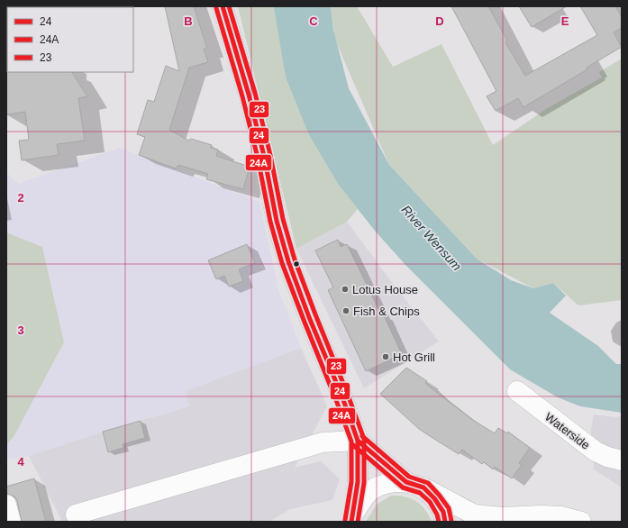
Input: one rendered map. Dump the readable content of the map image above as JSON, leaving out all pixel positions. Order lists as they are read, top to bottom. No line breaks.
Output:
{"streets":{"main road":["Waterside"]},"water":["River Wensum"],"places":["Lotus House","Fish & Chips","Hot Grill"],"lines":["transit line 24","transit line 23","transit line 24A"],"legend":["24","24A","23"],"grid":{"columns":["B","C","D","E"],"rows":["2","3","4"]}}
